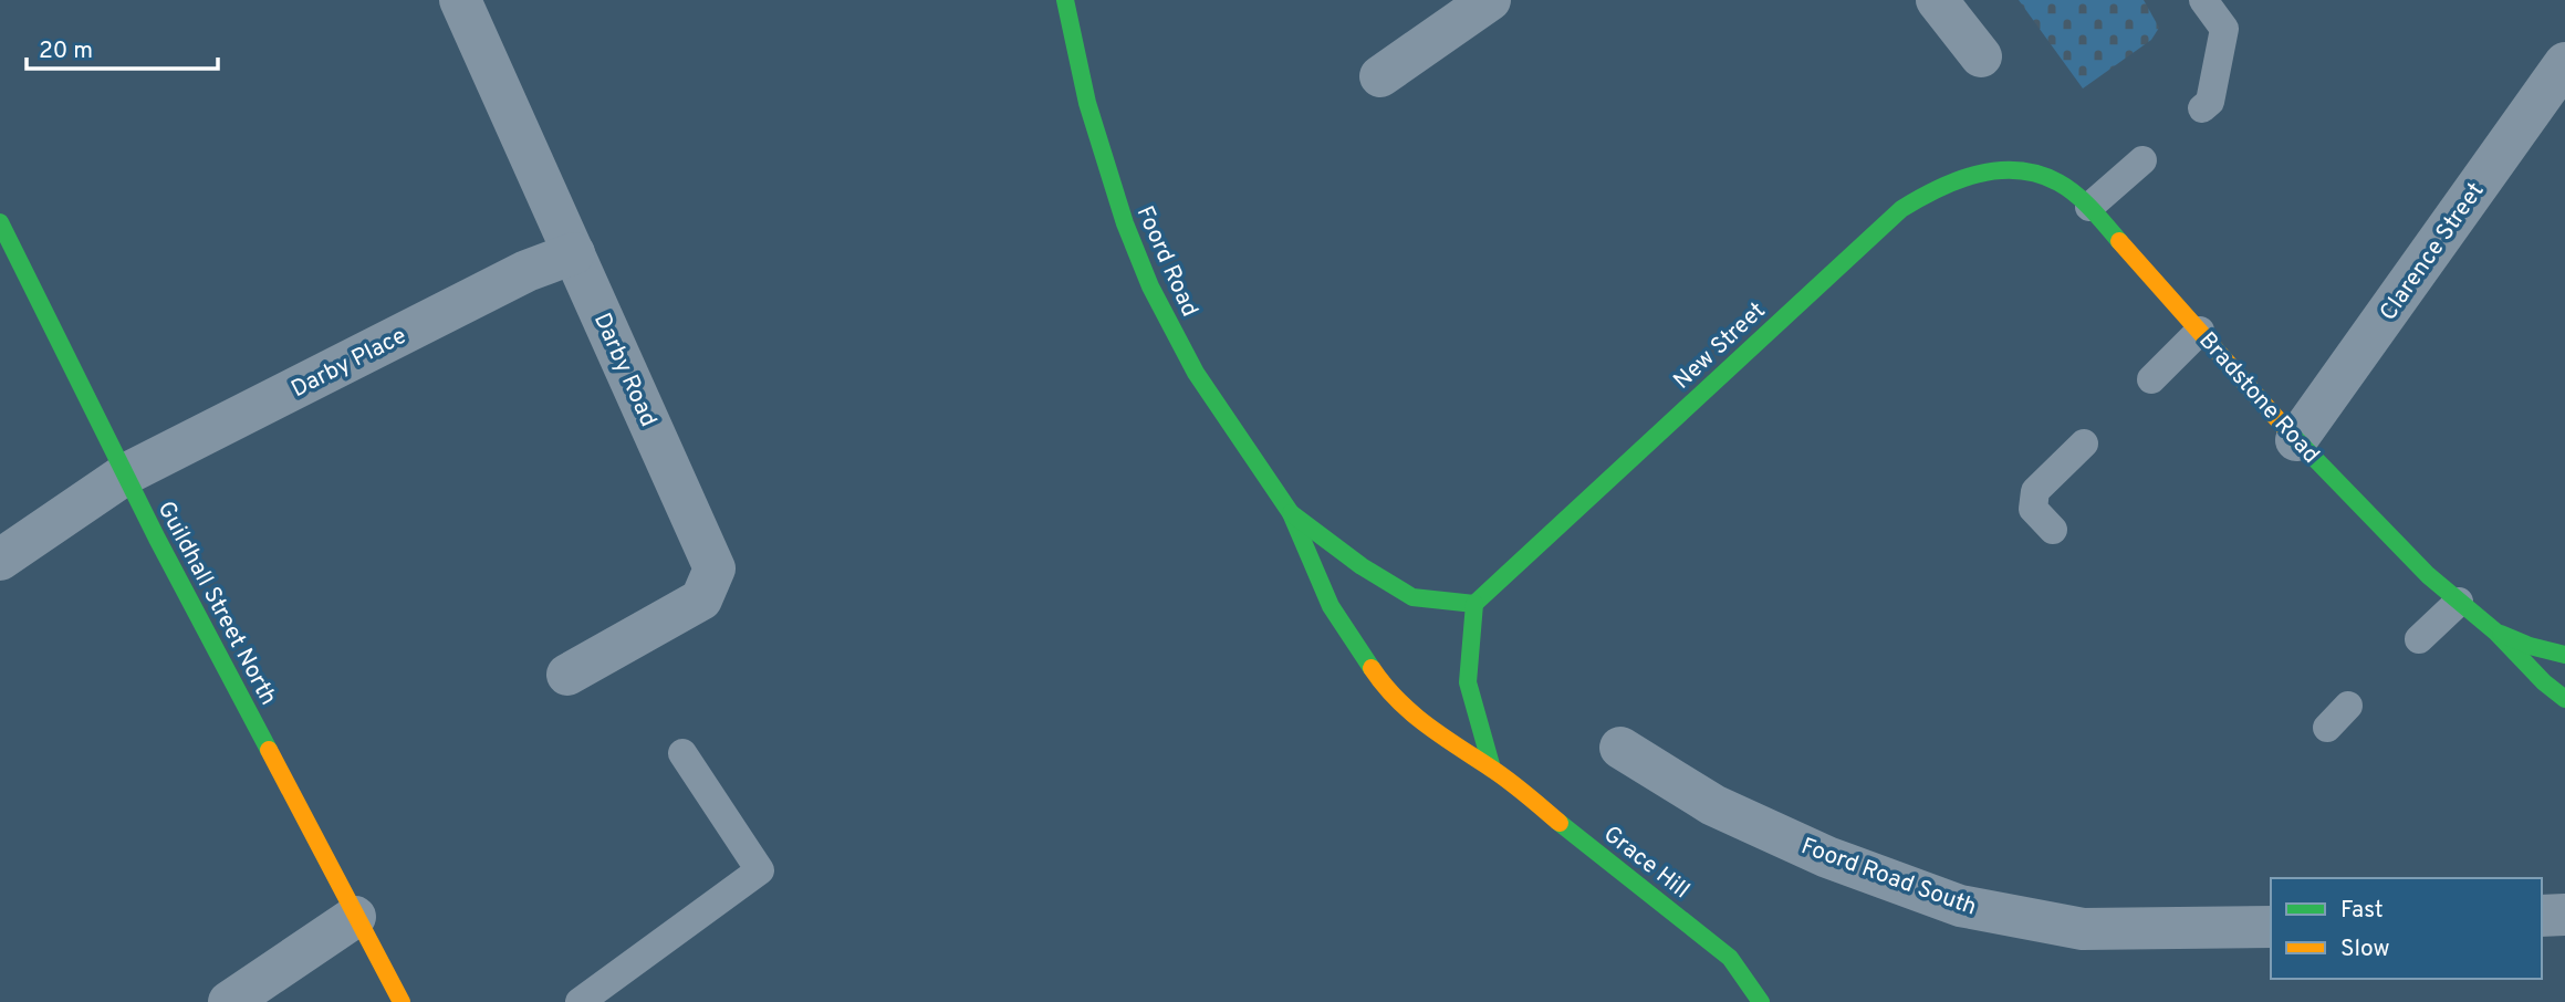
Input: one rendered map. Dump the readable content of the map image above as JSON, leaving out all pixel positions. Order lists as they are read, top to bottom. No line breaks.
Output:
{"streets":{"main road":["Foord Road","New Street","Bradstone Road","Guildhall Street North","Grace Hill"],"street":["Clarence Street","Darby Place","Darby Road","Foord Road South"]},"crossings":[["Clarence Street","Bradstone Road"],["Foord Road","Grace Hill"],["New Street","Bradstone Road"],["Darby Place","Darby Road"],["Darby Place","Guildhall Street North"]],"legend":["Fast","Slow"],"scale_bar":"20 m"}
